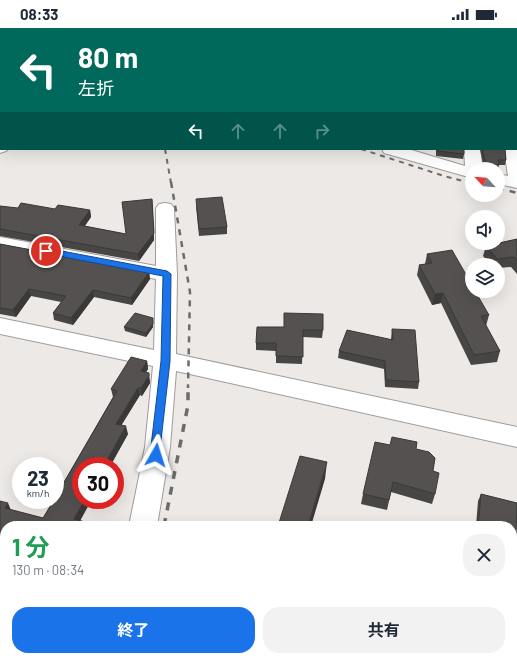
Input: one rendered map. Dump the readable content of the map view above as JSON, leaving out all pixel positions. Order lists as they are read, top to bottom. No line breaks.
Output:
{"north":"top left","page":{"status":"08:33","turn":["80 m","左折"],"speed":"23 km/h","limit":"30","heading":["1 分","130 m · 08:34"],"buttons":["終了","共有"]}}
